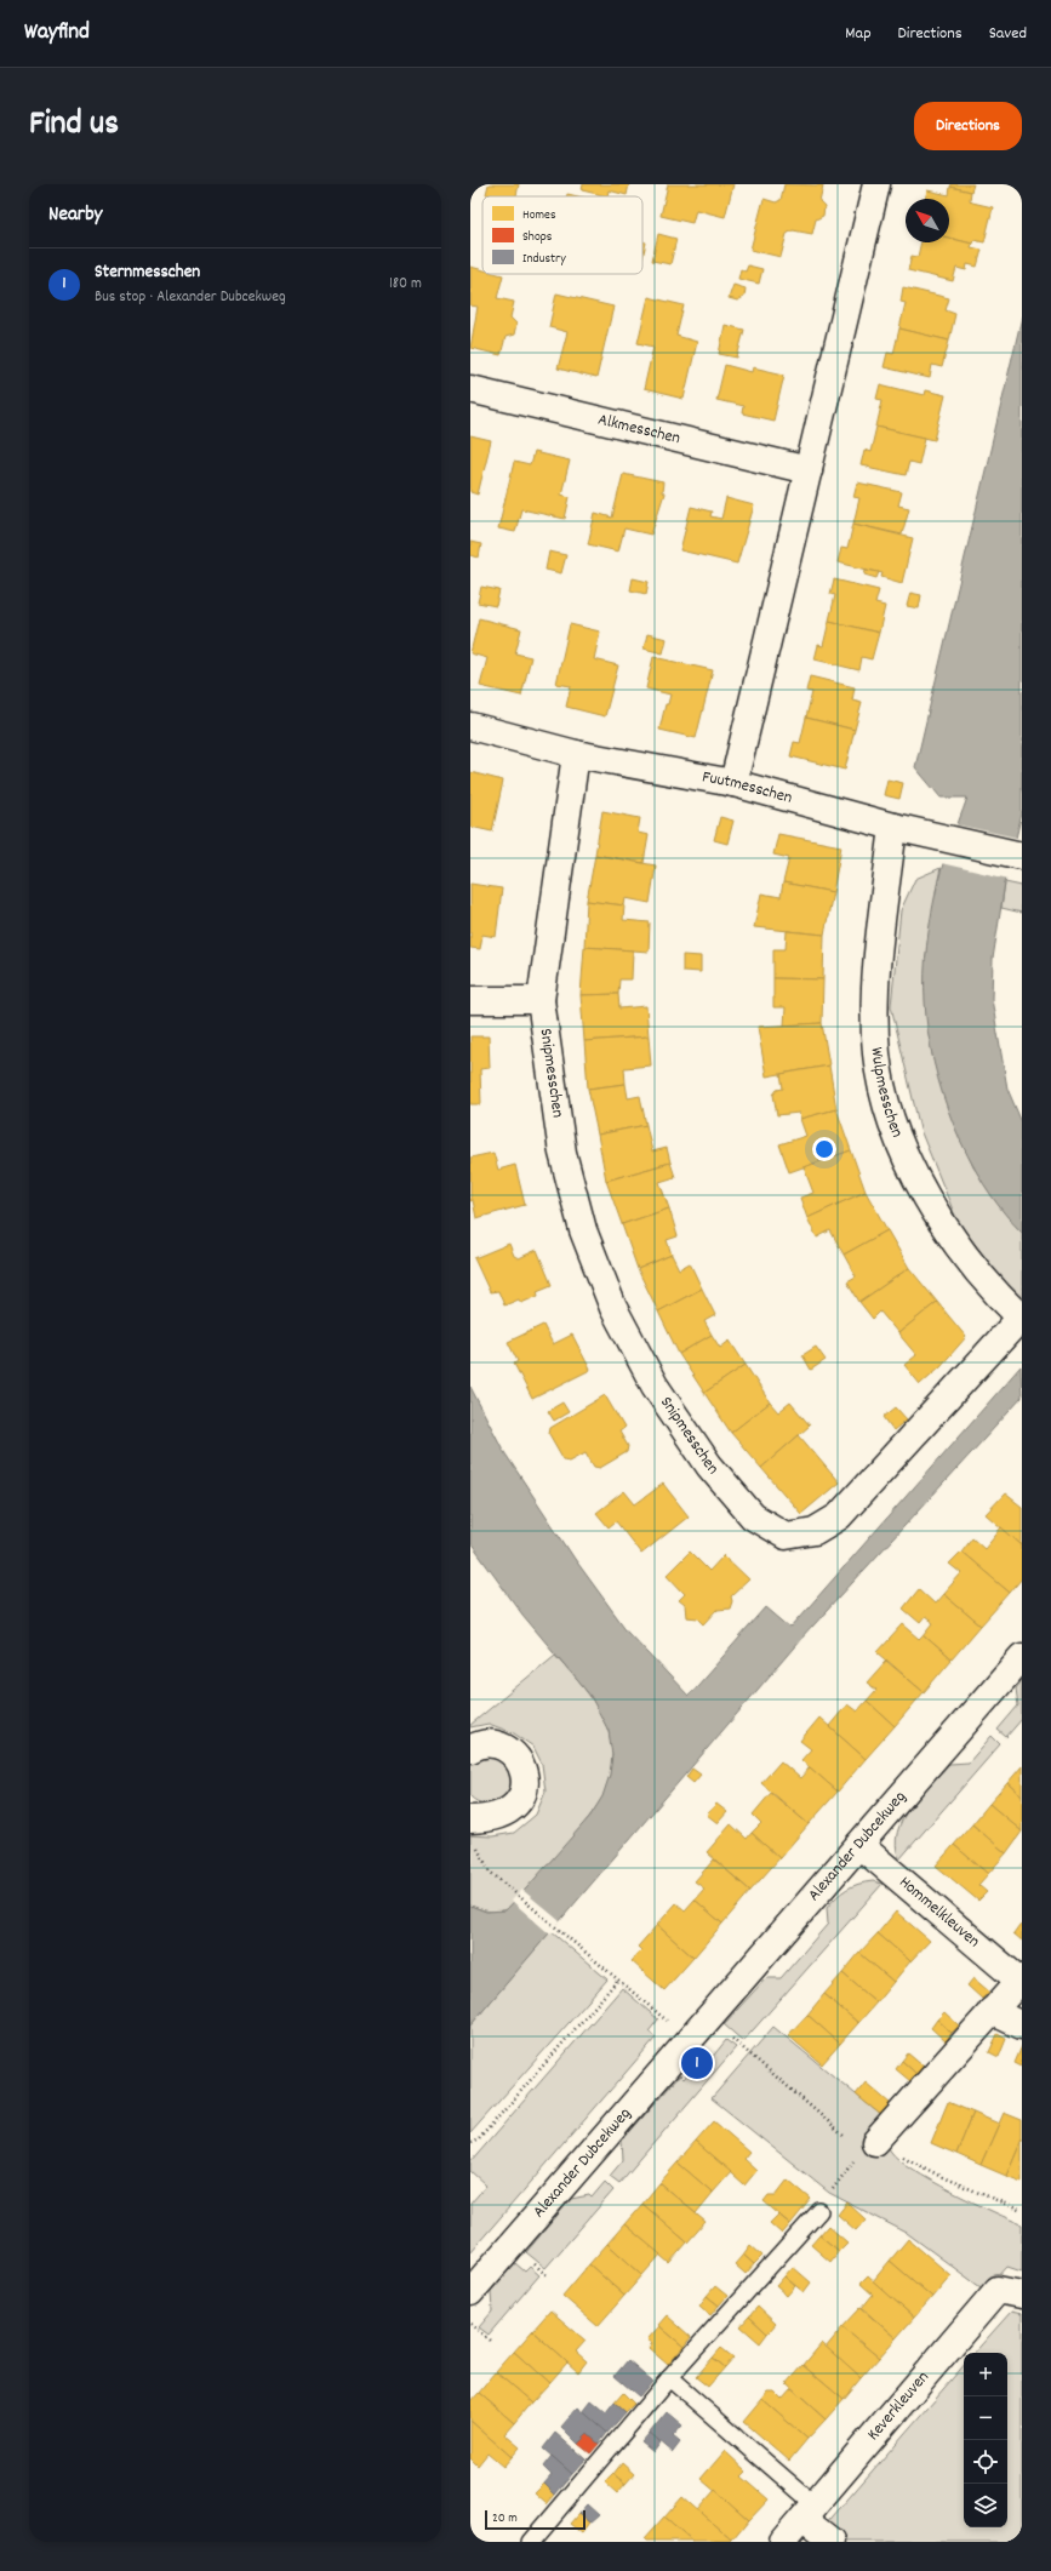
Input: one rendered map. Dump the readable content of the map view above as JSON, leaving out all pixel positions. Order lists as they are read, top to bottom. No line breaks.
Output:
{"streets":{"street":["Alkmesschen","Fuutmesschen","Snipmesschen","Wulpmesschen","Alexander Dubcekweg","Hommelkleuven","Keverkleuven"]},"crossings":[["Fuutmesschen","Snipmesschen"],["Fuutmesschen","Wulpmesschen"],["Snipmesschen","Wulpmesschen"],["Alexander Dubcekweg","Hommelkleuven"]],"legend":["Homes","Shops","Industry"],"scale_bar":"20 m","north":"top left","page":{"header":"Wayfind","nav":["Map","Directions","Saved"],"title":"Find us","buttons":"Directions","heading":"Nearby","list":[{"mark":"1","name":"Sternmesschen","note":"Bus stop · Alexander Dubcekweg","value":"180 m"}],"pins":"1","map_buttons":["+","−"],"scale":"20 m"}}
